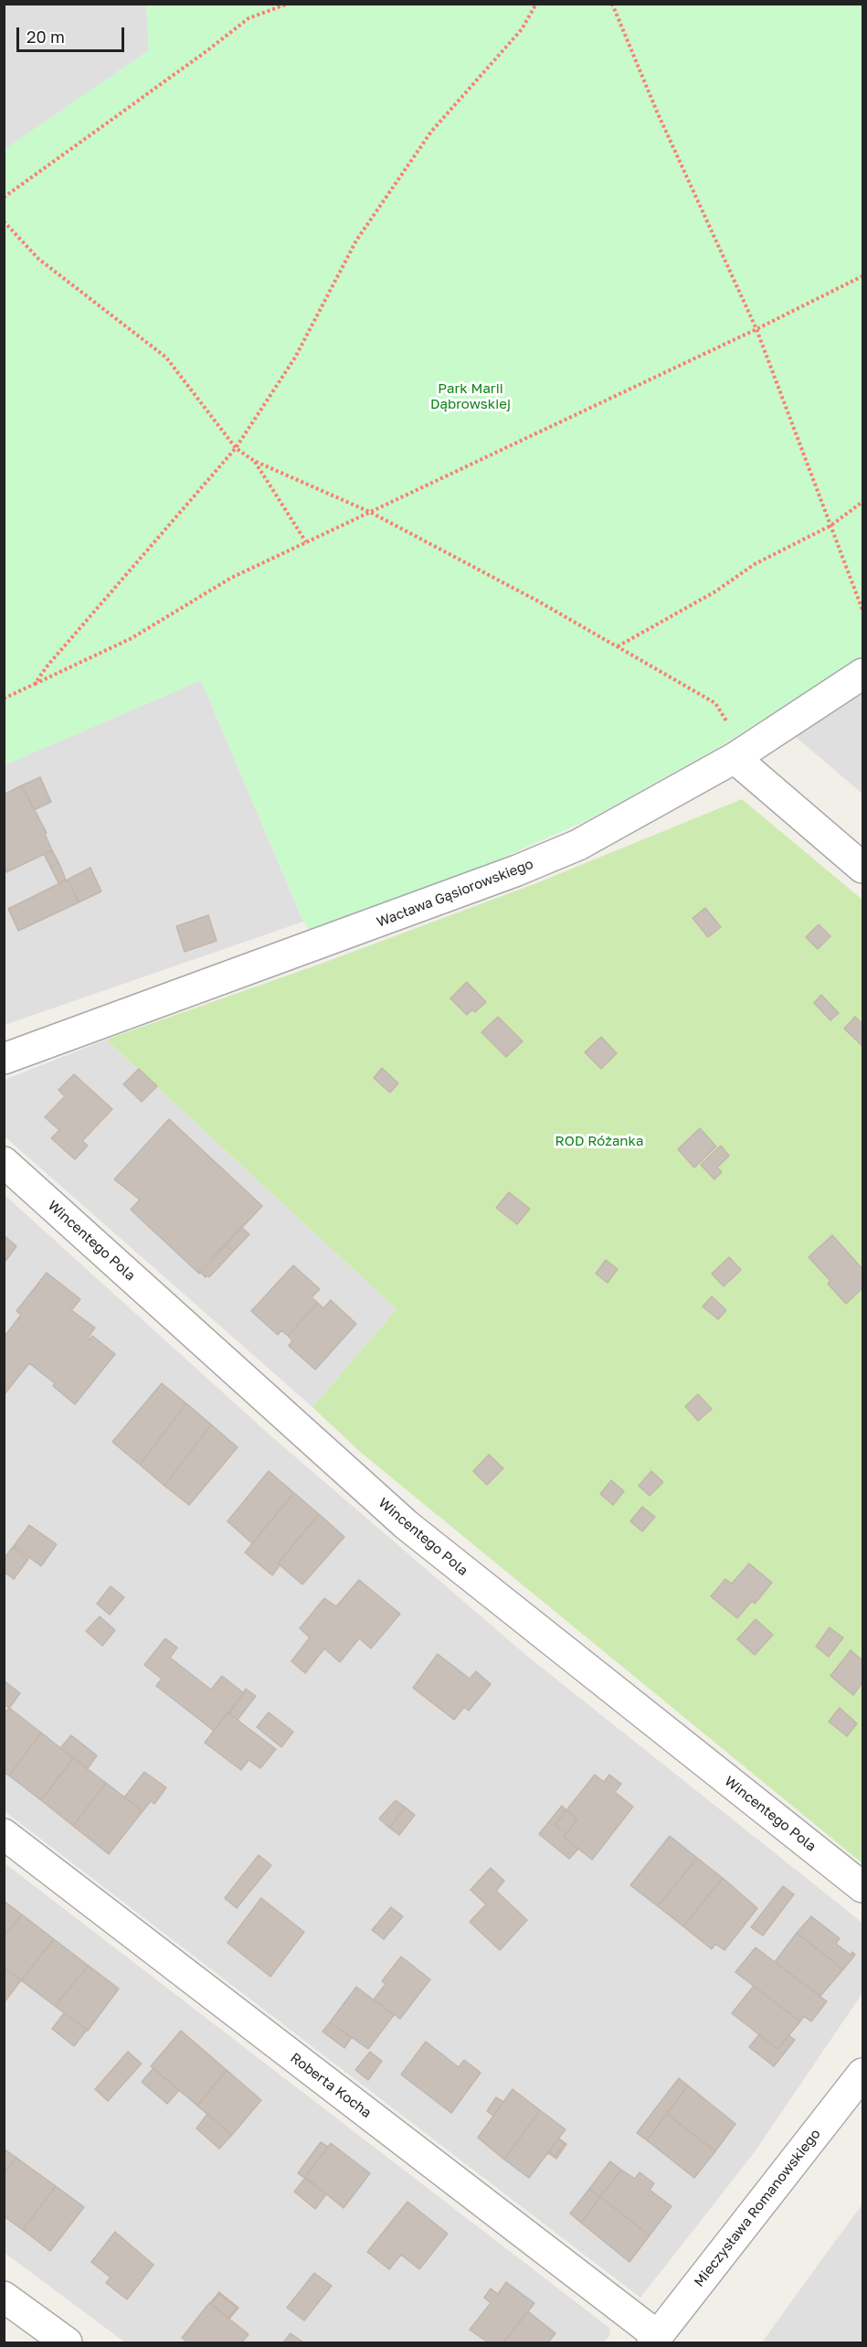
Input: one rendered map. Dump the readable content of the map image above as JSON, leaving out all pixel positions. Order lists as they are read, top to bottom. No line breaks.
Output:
{"streets":{"street":["Wacława Gąsiorowskiego","Wincentego Pola","Roberta Kocha","Mieczysława Romanowskiego"]},"crossings":[["Roberta Kocha","Mieczysława Romanowskiego"]],"parks":["Park Marii Dąbrowskiej","ROD Różanka"],"scale_bar":"20 m"}
